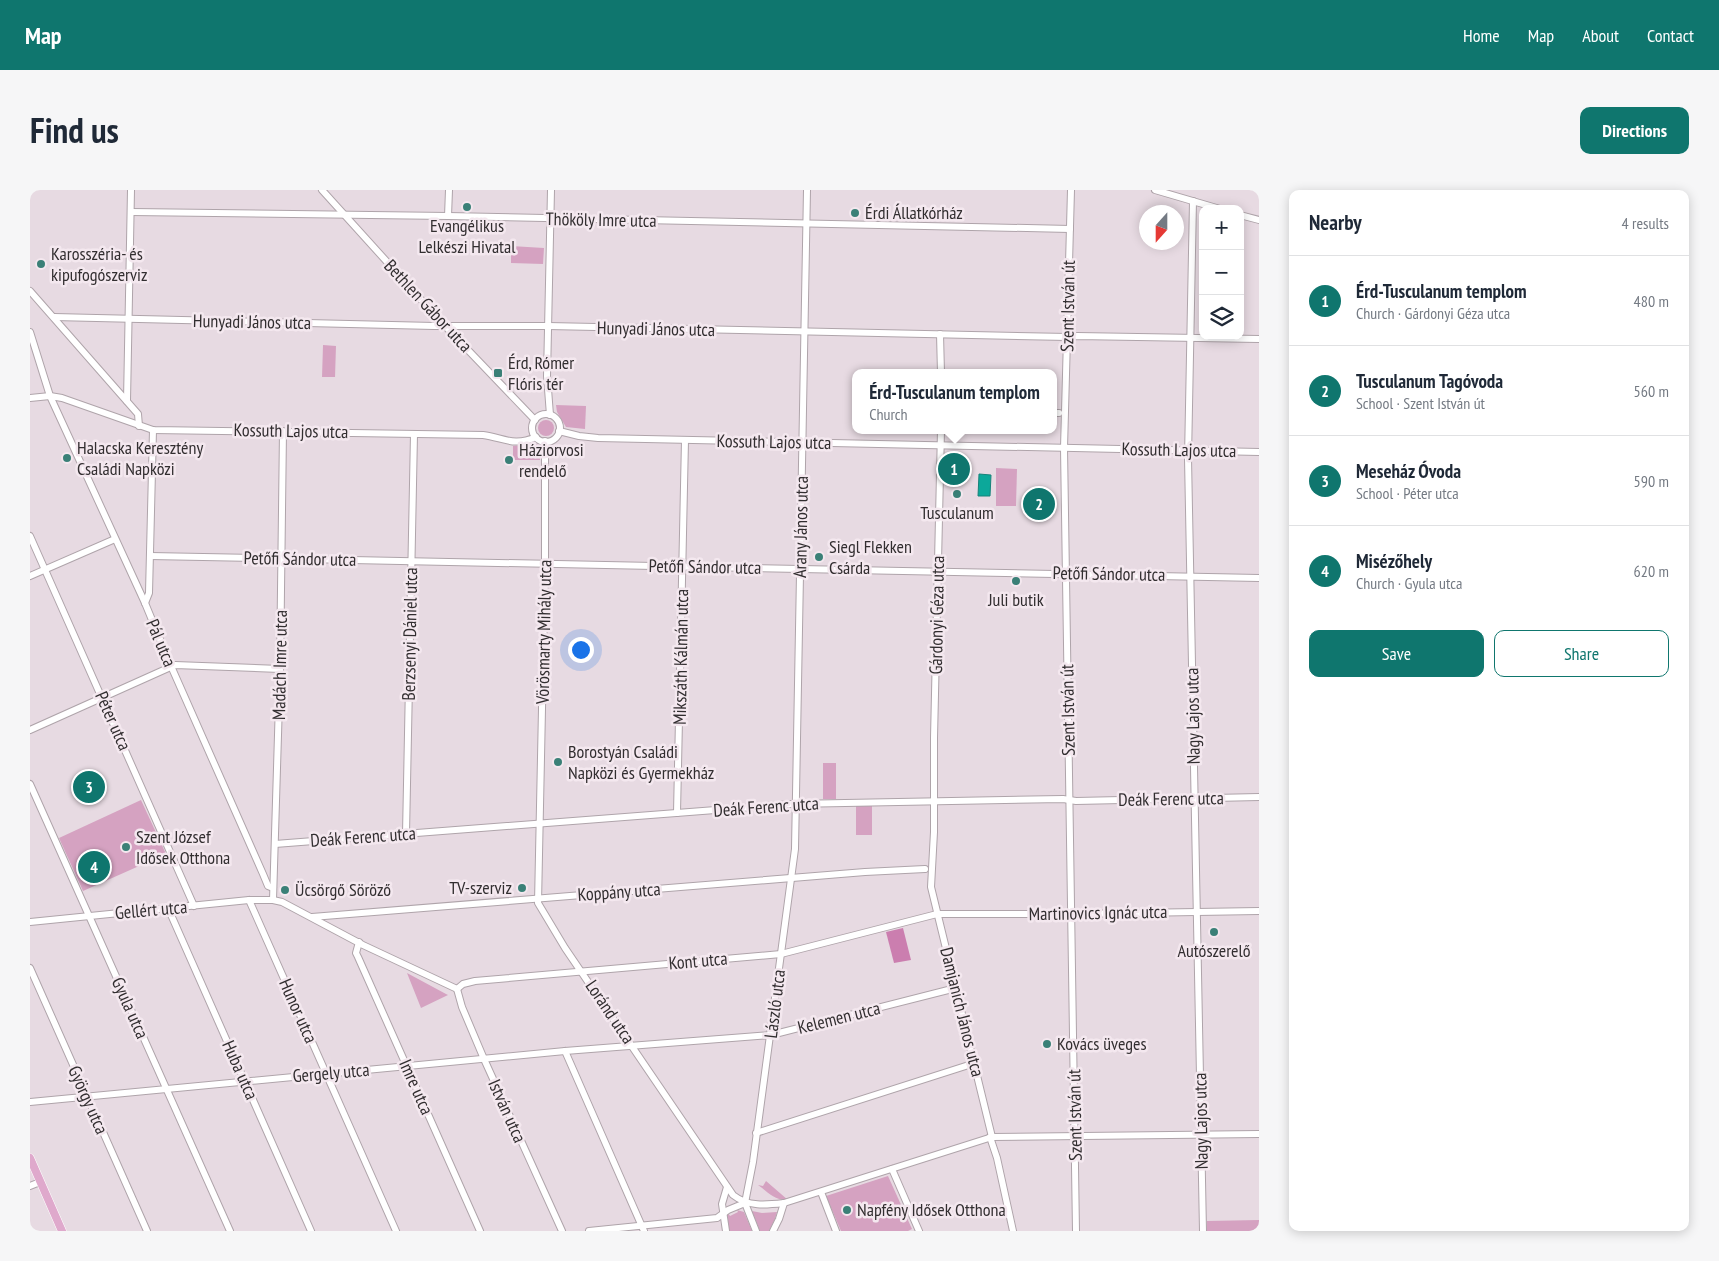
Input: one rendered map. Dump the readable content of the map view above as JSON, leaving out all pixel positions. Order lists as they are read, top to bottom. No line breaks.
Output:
{"streets":{"street":["Thököly Imre utca","Bethlen Gábor utca","Szent István út","Hunyadi János utca","Kossuth Lajos utca","Arany János utca","Petőfi Sándor utca","Gárdonyi Géza utca","Vörösmarty Mihály utca","Berzsenyi Dániel utca","Pál utca","Mikszáth Kálmán utca","Madách Imre utca","Nagy Lajos utca","Péter utca","Deák Ferenc utca","Koppány utca","Gellért utca","Martinovics Ignác utca","Kont utca","László utca","Gyula utca","Hunor utca","Loránd utca","Damjanich János utca","Kelemen utca","Huba utca","Gergely utca","Imre utca","György utca","István utca"]},"crossings":[["Thököly Imre utca","Bethlen Gábor utca"],["Thököly Imre utca","Szent István út"],["Thököly Imre utca","Arany János utca"],["Bethlen Gábor utca","Hunyadi János utca"],["Bethlen Gábor utca","Kossuth Lajos utca"],["Bethlen Gábor utca","Vörösmarty Mihály utca"],["Szent István út","Hunyadi János utca"],["Szent István út","Kossuth Lajos utca"],["Szent István út","Petőfi Sándor utca"],["Szent István út","Deák Ferenc utca"],["Szent István út","Martinovics Ignác utca"],["Hunyadi János utca","Arany János utca"],["Hunyadi János utca","Nagy Lajos utca"],["Kossuth Lajos utca","Arany János utca"],["Kossuth Lajos utca","Gárdonyi Géza utca"],["Kossuth Lajos utca","Vörösmarty Mihály utca"],["Kossuth Lajos utca","Berzsenyi Dániel utca"],["Kossuth Lajos utca","Pál utca"],["Kossuth Lajos utca","Mikszáth Kálmán utca"],["Kossuth Lajos utca","Madách Imre utca"],["Kossuth Lajos utca","Nagy Lajos utca"],["Arany János utca","Petőfi Sándor utca"],["Arany János utca","Deák Ferenc utca"],["Arany János utca","László utca"],["Petőfi Sándor utca","Gárdonyi Géza utca"],["Petőfi Sándor utca","Vörösmarty Mihály utca"],["Petőfi Sándor utca","Berzsenyi Dániel utca"],["Petőfi Sándor utca","Mikszáth Kálmán utca"],["Petőfi Sándor utca","Madách Imre utca"],["Petőfi Sándor utca","Nagy Lajos utca"],["Gárdonyi Géza utca","Deák Ferenc utca"],["Gárdonyi Géza utca","Damjanich János utca"],["Vörösmarty Mihály utca","Deák Ferenc utca"],["Vörösmarty Mihály utca","Loránd utca"],["Berzsenyi Dániel utca","Deák Ferenc utca"],["Pál utca","Madách Imre utca"],["Mikszáth Kálmán utca","Deák Ferenc utca"],["Madách Imre utca","Deák Ferenc utca"],["Madách Imre utca","Gellért utca"],["Nagy Lajos utca","Deák Ferenc utca"],["Nagy Lajos utca","Martinovics Ignác utca"],["Péter utca","Gellért utca"],["Deák Ferenc utca","László utca"],["Deák Ferenc utca","Loránd utca"],["Deák Ferenc utca","Damjanich János utca"],["Koppány utca","László utca"],["Koppány utca","Loránd utca"],["Koppány utca","Damjanich János utca"],["Gellért utca","Gyula utca"],["Gellért utca","Hunor utca"],["Gellért utca","Huba utca"],["Martinovics Ignác utca","Kont utca"],["Martinovics Ignác utca","Damjanich János utca"],["Kont utca","László utca"],["Kont utca","Loránd utca"],["Kont utca","Damjanich János utca"],["Kont utca","István utca"],["László utca","Loránd utca"],["László utca","Kelemen utca"],["Gyula utca","Gergely utca"],["Hunor utca","Gergely utca"],["Loránd utca","Kelemen utca"],["Loránd utca","Gergely utca"],["Damjanich János utca","Kelemen utca"],["Kelemen utca","Gergely utca"],["Huba utca","Gergely utca"],["Gergely utca","Imre utca"],["Gergely utca","György utca"],["Gergely utca","István utca"]],"places":{"other":["Evangélikus Lelkészi Hivatal","Érdi Állatkórház","Karosszéria- és kipufogószerviz","Halacska Keresztény Családi Napközi","Háziorvosi rendelő","Tusculanum","Siegl Flekken Csárda","Juli butik","Borostyán Családi Napközi és Gyermekház","Szent József Idősek Otthona","TV-szerviz","Ücsörgő Söröző","Autószerelő","Kovács üveges","Napfény Idősek Otthona"],"transit":["Érd, Rómer Flóris tér"]},"north":"bottom","page":{"header":"Map","nav":["Home","Map","About","Contact"],"title":"Find us","buttons":["Directions",["Save","Share"]],"heading":["Nearby","4 results"],"map_buttons":["+","−"],"list":[{"mark":"1","name":"Érd-Tusculanum templom","note":"Church · Gárdonyi Géza utca","value":"480 m"},{"mark":"2","name":"Tusculanum Tagóvoda","note":"School · Szent István út","value":"560 m"},{"mark":"3","name":"Meseház Óvoda","note":"School · Péter utca","value":"590 m"},{"mark":"4","name":"Misézőhely","note":"Church · Gyula utca","value":"620 m"}],"popup":["Érd-Tusculanum templom","Church"],"pins":["1","2","3","4"]}}
